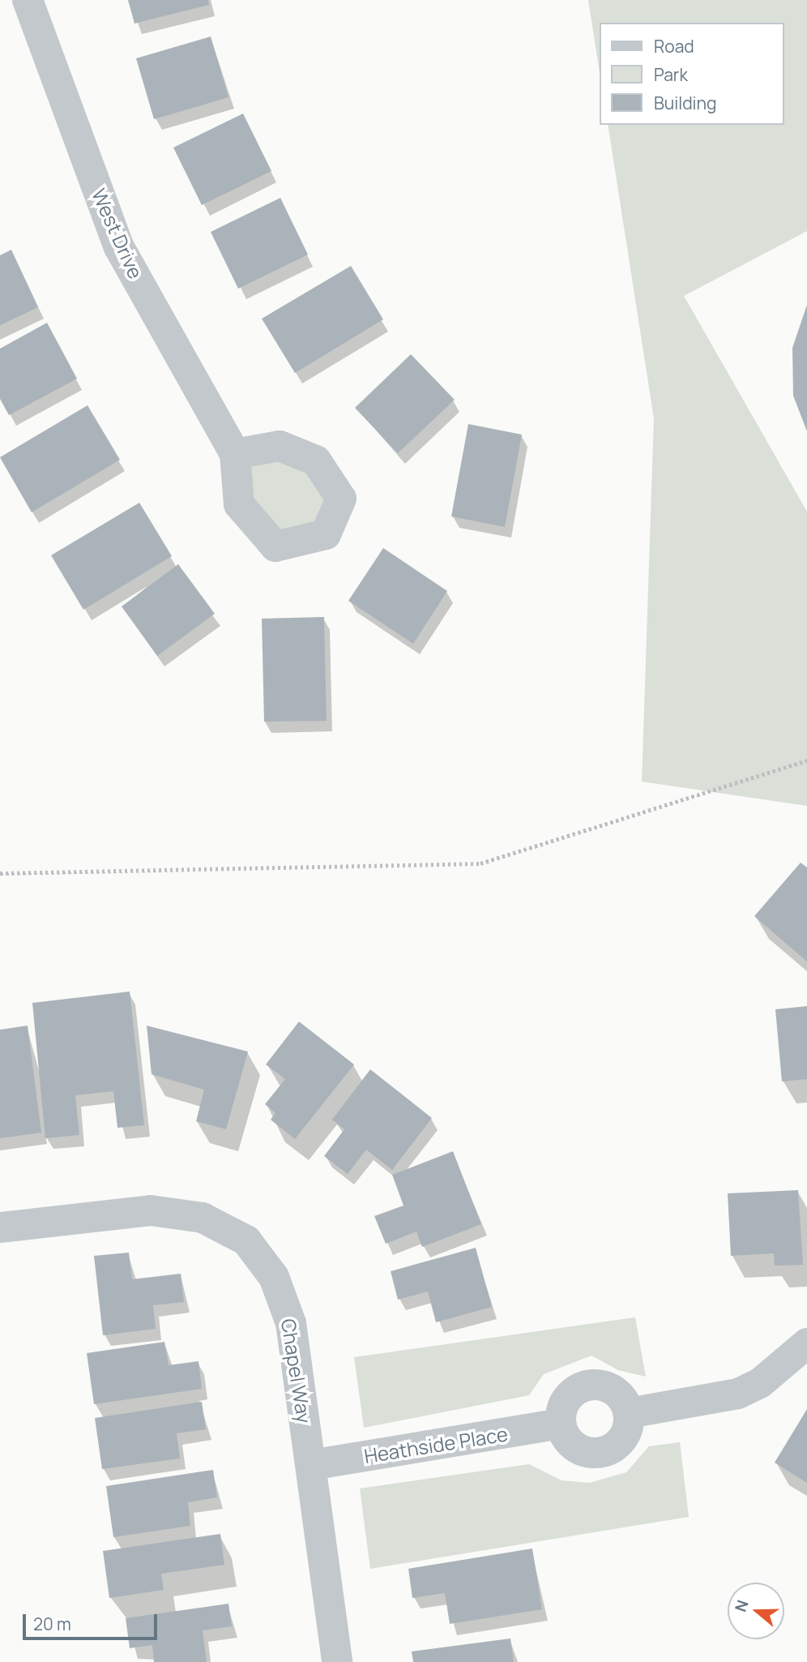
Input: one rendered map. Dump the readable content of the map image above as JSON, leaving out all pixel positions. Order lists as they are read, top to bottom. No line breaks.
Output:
{"streets":{"street":["West Drive","Chapel Way","Heathside Place"]},"crossings":[["Chapel Way","Heathside Place"]],"legend":["Road","Park","Building"],"scale_bar":"20 m","north":"left"}
